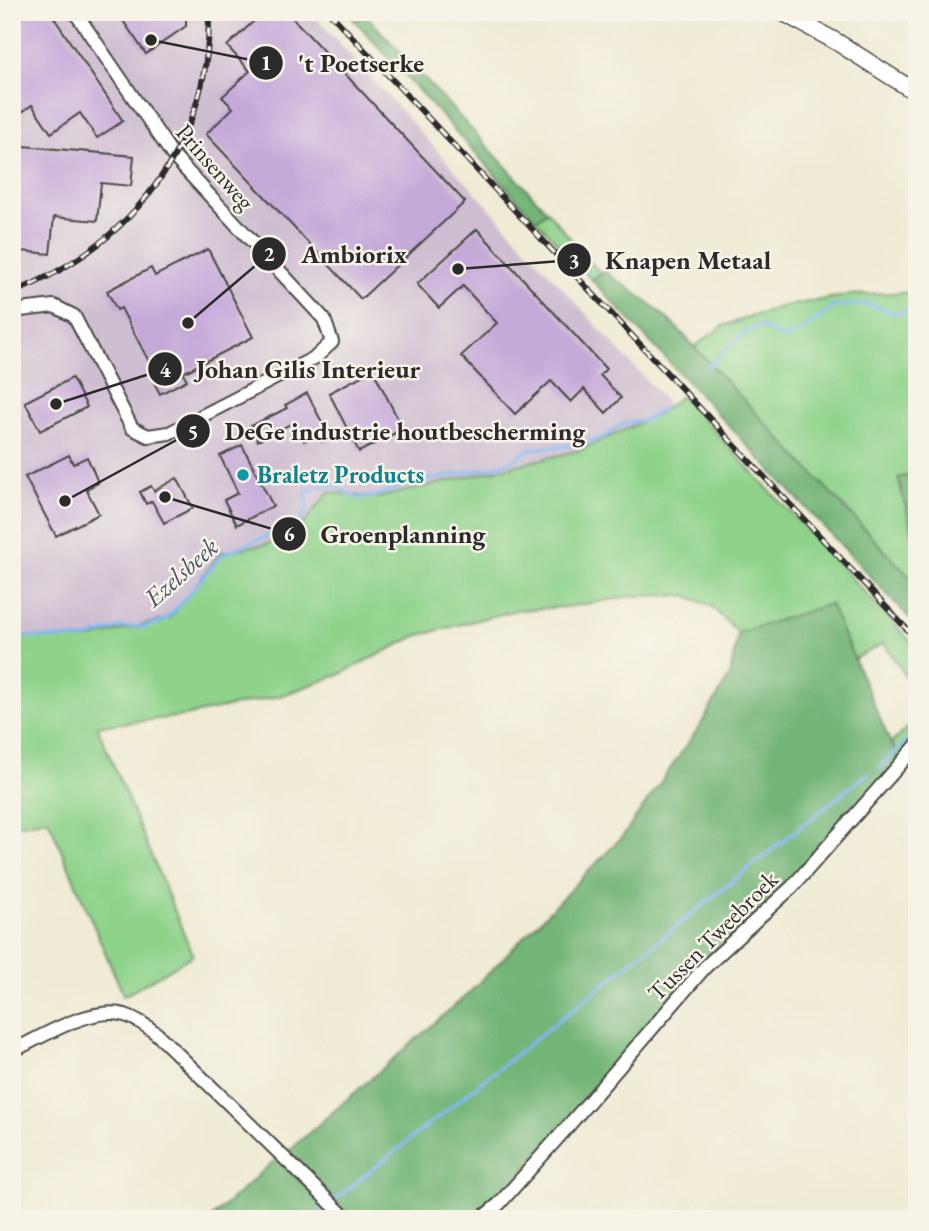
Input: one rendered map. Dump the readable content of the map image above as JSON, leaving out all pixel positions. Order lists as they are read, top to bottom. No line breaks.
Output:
{"streets":{"street":["Prinsenweg","Tussen Tweebroek"]},"water":["Ezelsbeek"],"places":["'t Poetserke","Knapen Metaal","Ambiorix","Johan Gilis Interieur","Braletz Products","Groenplanning","DeGe industrie houtbescherming"]}
